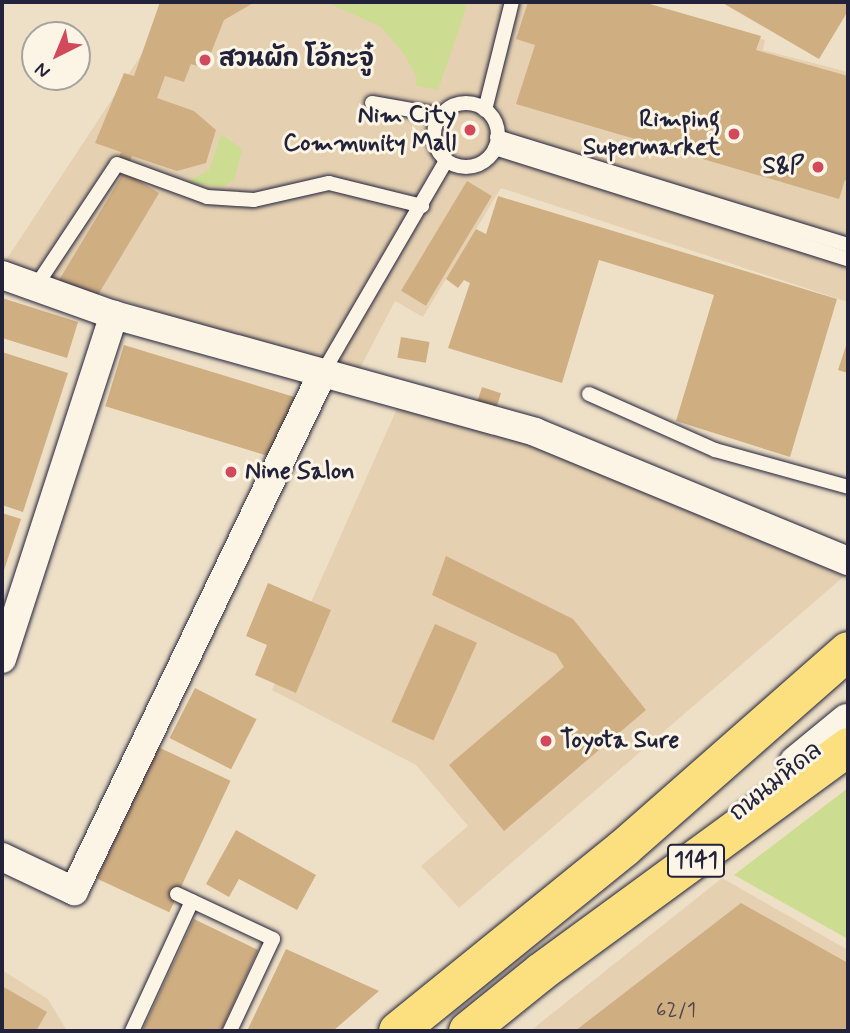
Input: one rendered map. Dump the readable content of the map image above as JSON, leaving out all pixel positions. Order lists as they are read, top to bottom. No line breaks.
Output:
{"streets":{"main road":["ถนนมหิดล","1141"]},"places":["สวนผัก โอ้กะจู๋","Nim City Community Mall","Rimping Supermarket","S&P","Nine Salon","Toyota Sure"],"house_numbers":["62/1"],"north":"bottom left"}
